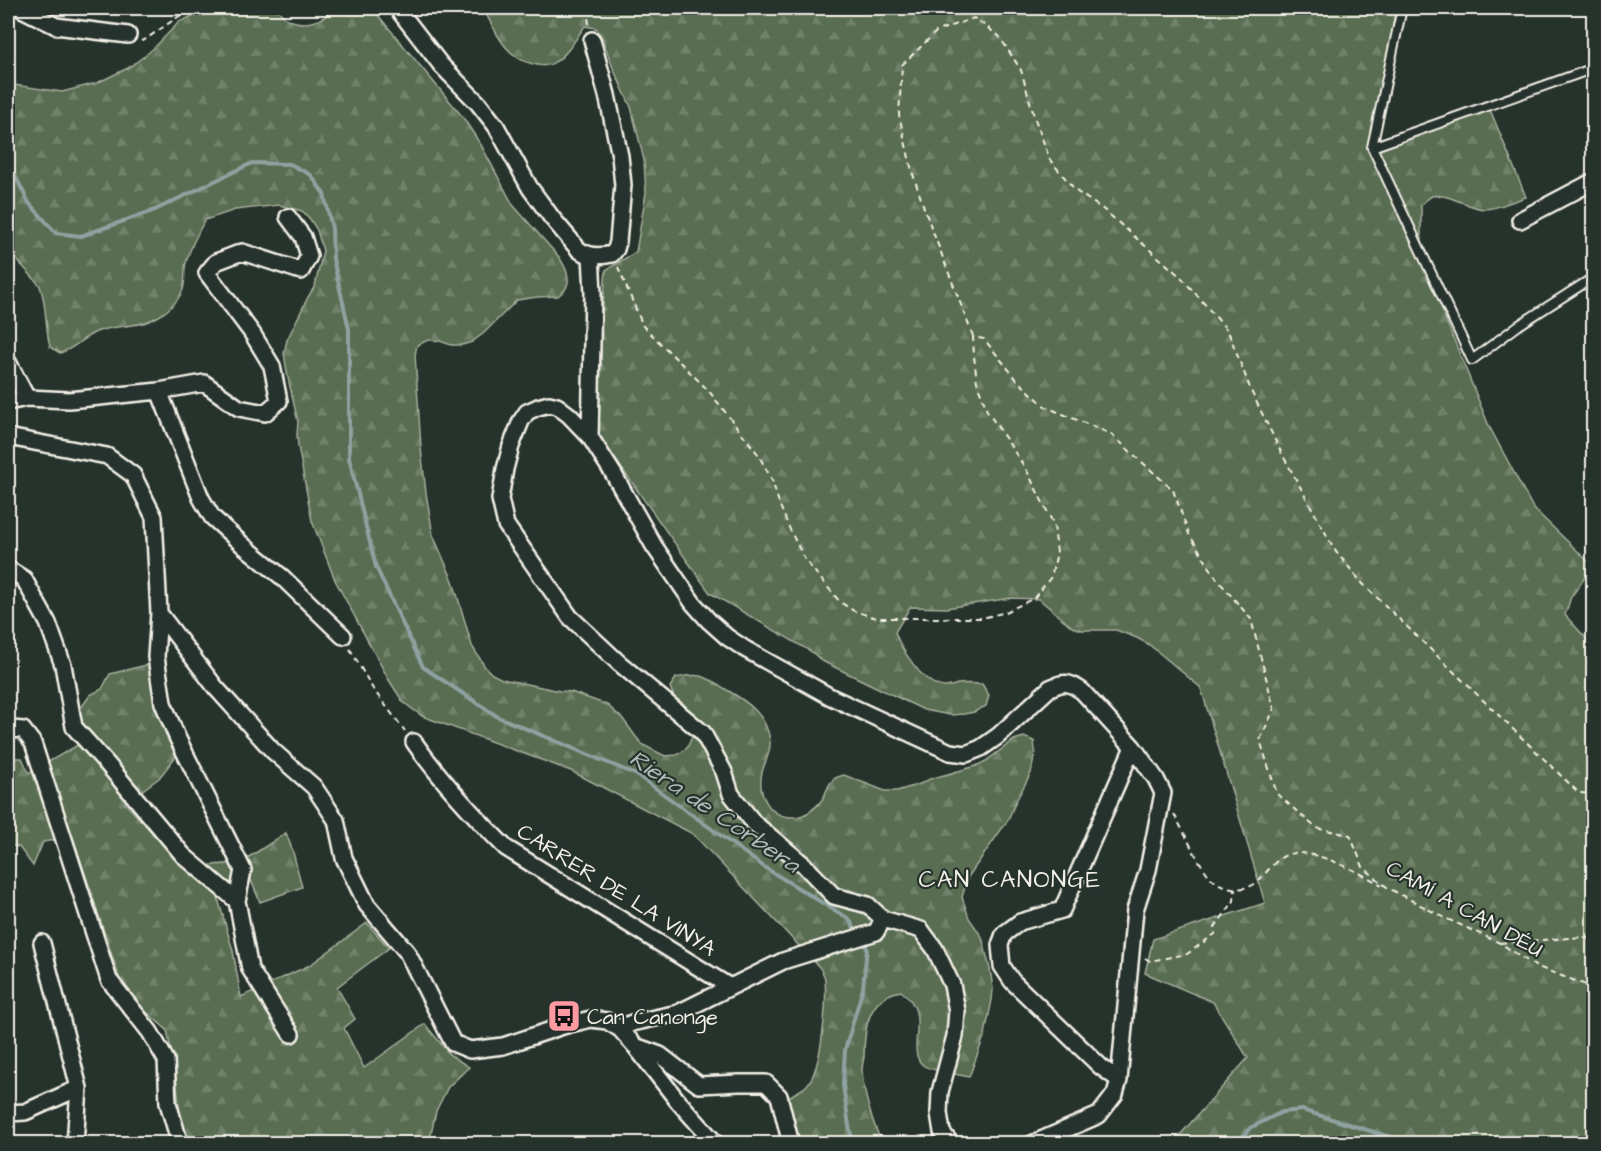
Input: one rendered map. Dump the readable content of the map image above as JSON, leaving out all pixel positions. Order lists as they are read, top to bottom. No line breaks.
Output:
{"streets":{"street":["CARRER DE LA VINYA"],"path":["CAMÍ A CAN DÉU"]},"districts":["CAN CANONGE"],"water":["Riera de Corbera"],"places":{"bus stop":["Can Canonge"]}}
